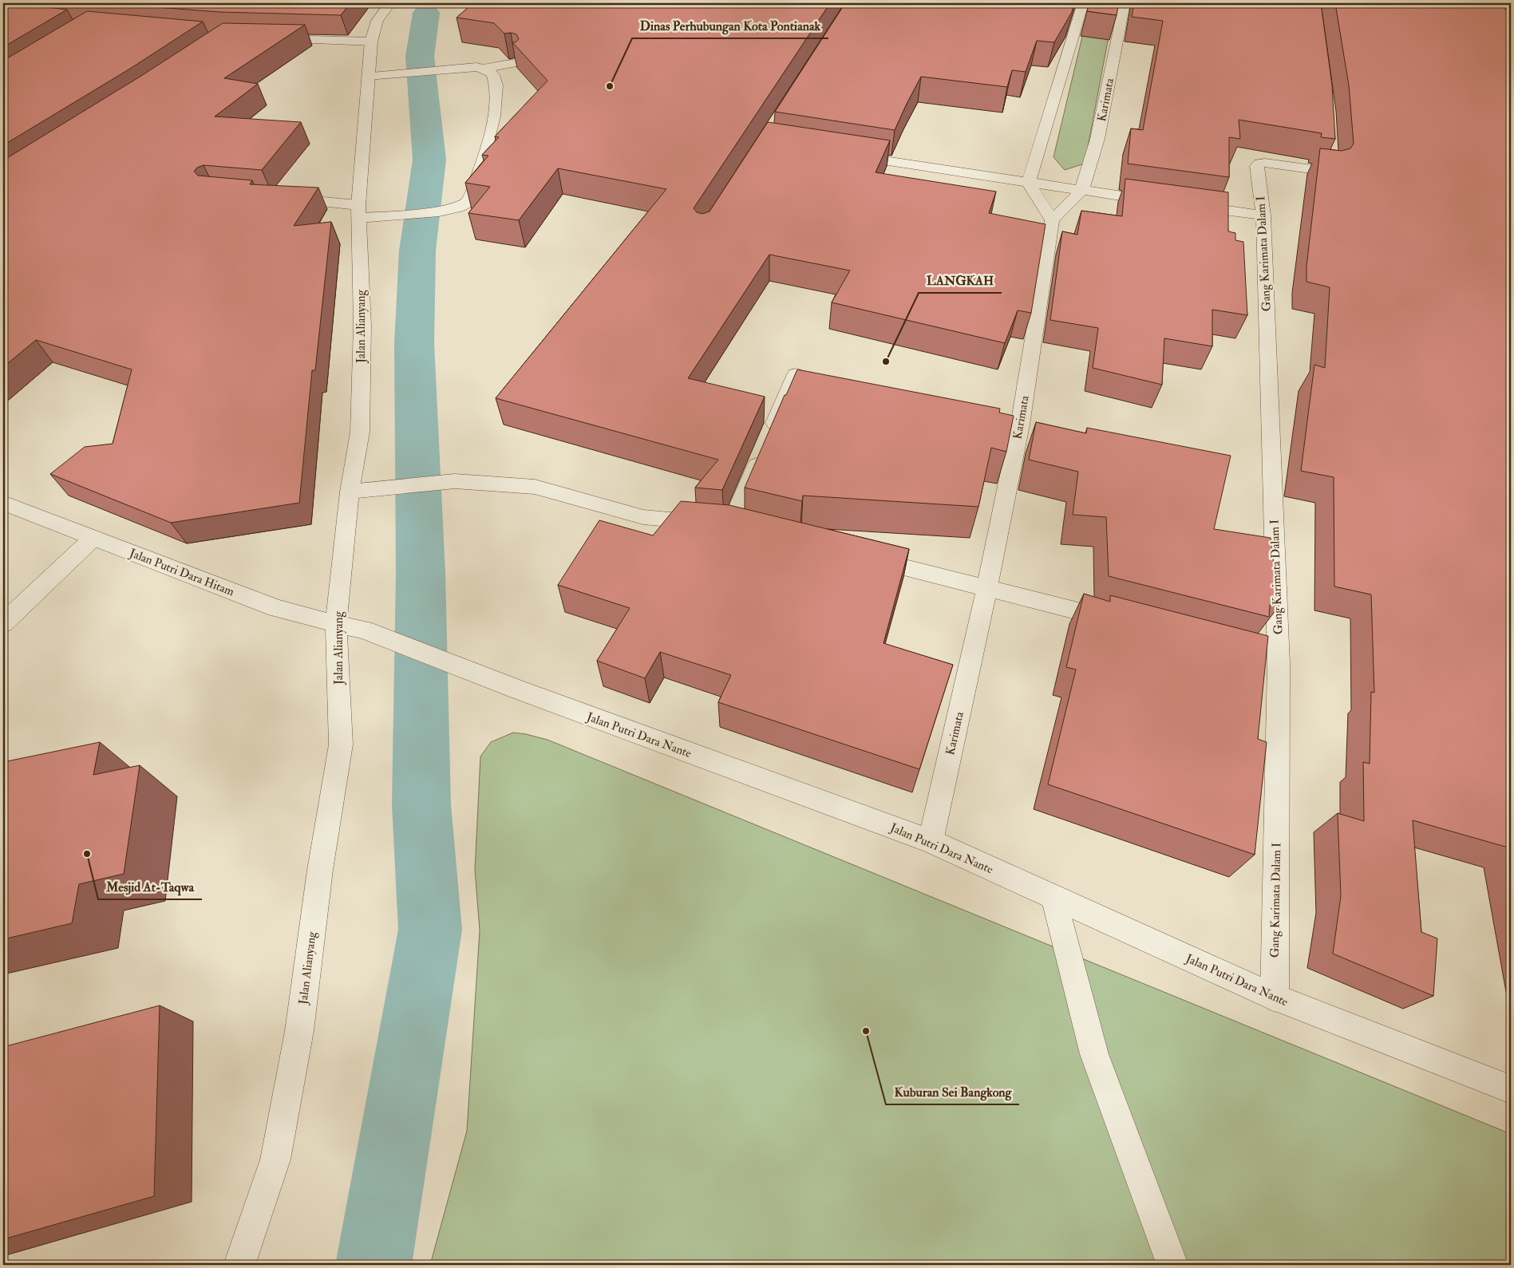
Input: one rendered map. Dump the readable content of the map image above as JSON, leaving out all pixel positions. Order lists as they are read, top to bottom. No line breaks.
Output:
{"streets":{"street":["Karimata","Gang Karimata Dalam I","Jalan Alianyang","Jalan Putri Dara Hitam","Jalan Putri Dara Nante"]},"crossings":[["Karimata","Jalan Putri Dara Nante"],["Gang Karimata Dalam I","Jalan Putri Dara Nante"],["Jalan Alianyang","Jalan Putri Dara Hitam"],["Jalan Putri Dara Hitam","Jalan Putri Dara Nante"]],"places":["Dinas Perhubungan Kota Pontianak","LANGKAH","Mesjid At-Taqwa","Kuburan Sei Bangkong"]}
